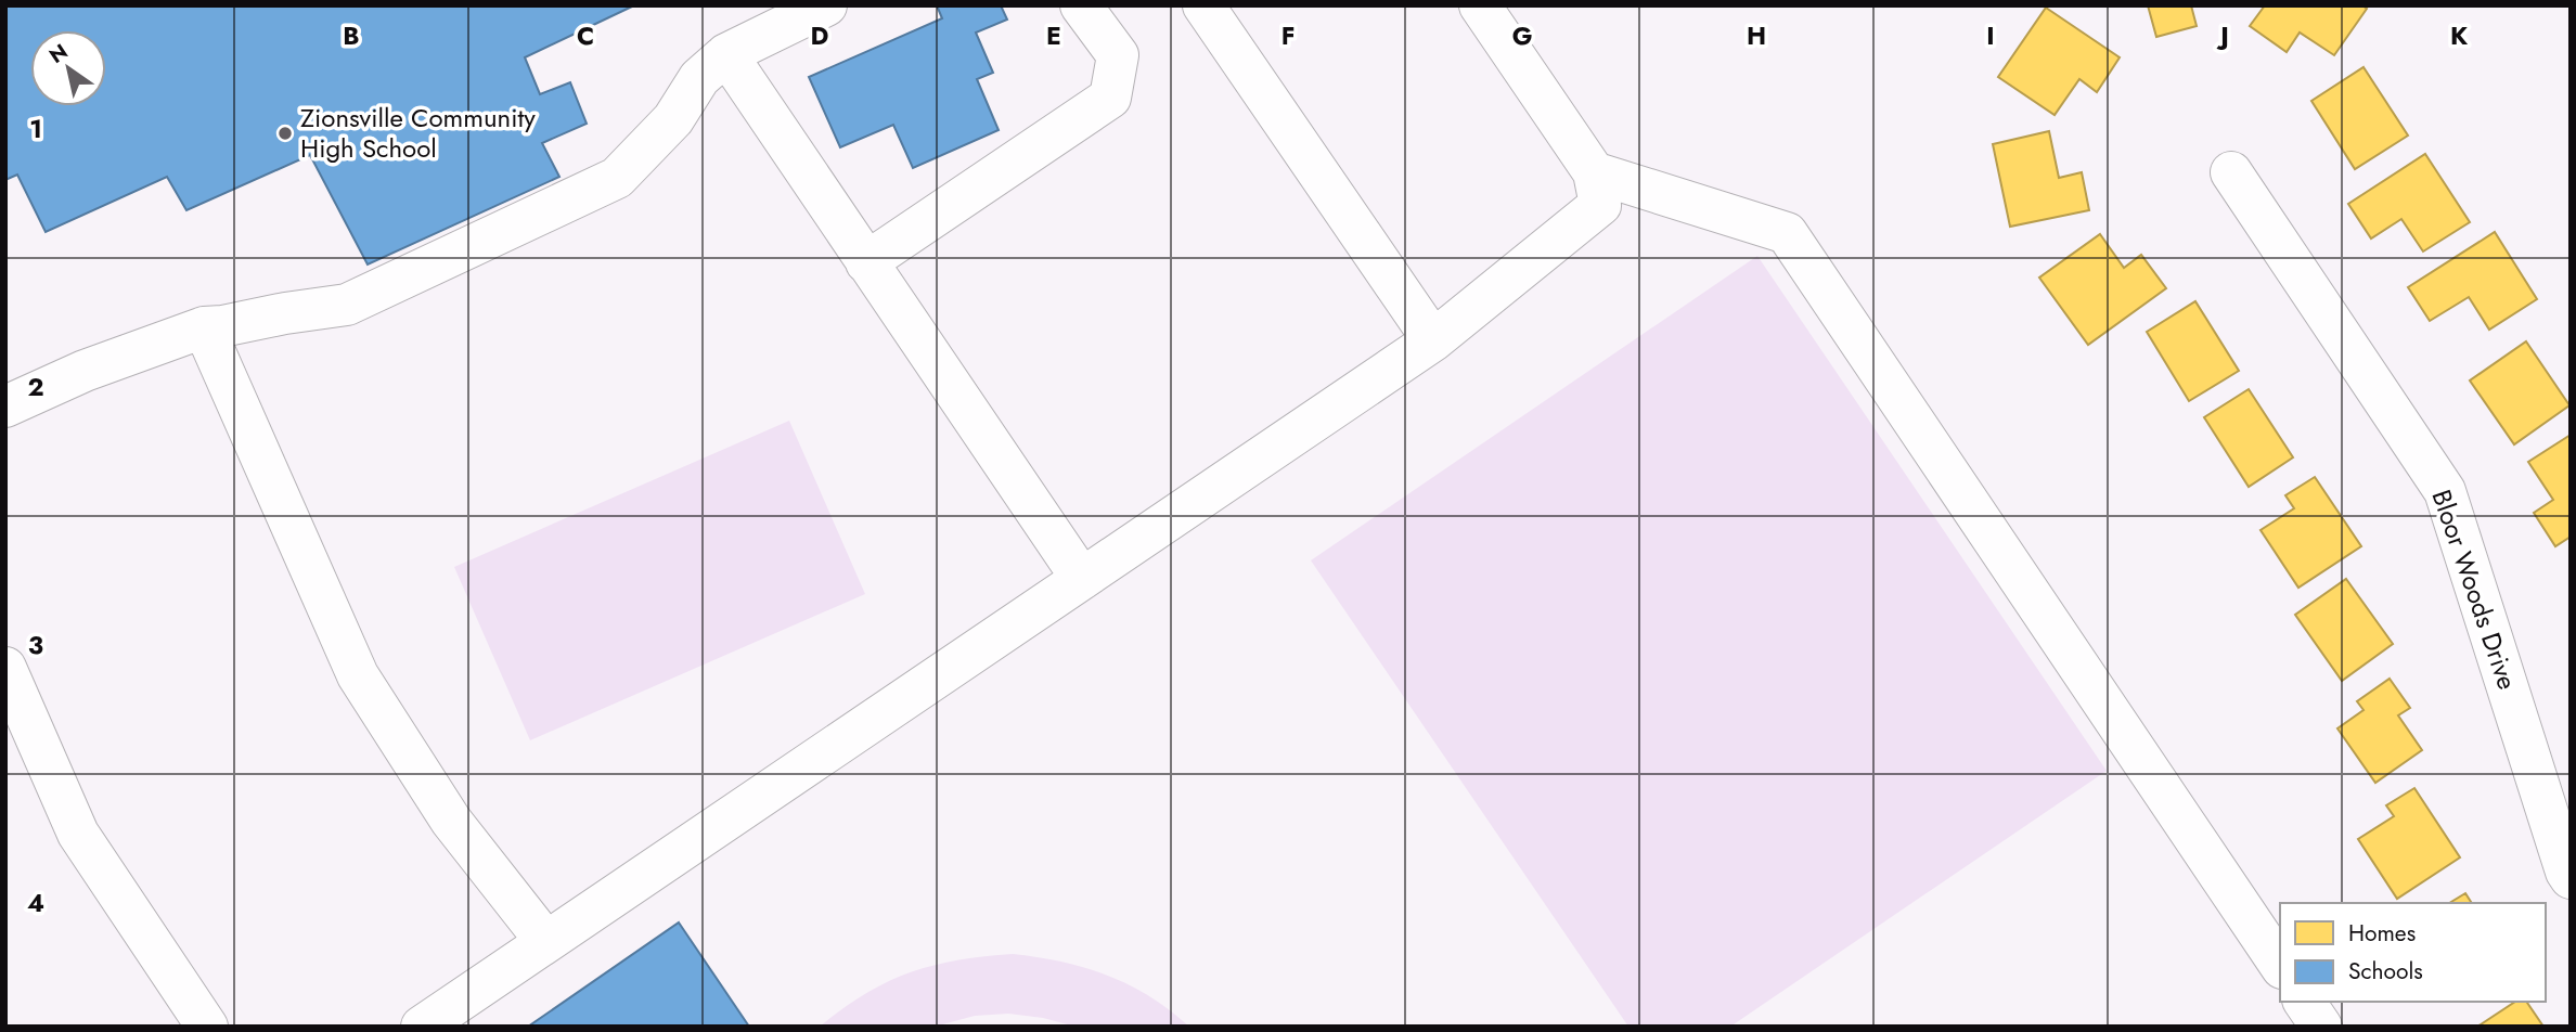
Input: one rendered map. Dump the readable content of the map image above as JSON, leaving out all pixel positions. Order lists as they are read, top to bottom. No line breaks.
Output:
{"streets":{"street":["Bloor Woods Drive"]},"places":["Zionsville Community High School"],"legend":["Homes","Schools"],"north":"top left","grid":{"columns":["B","C","D","E","F","G","H","I","J","K"],"rows":["1","2","3","4"]}}
